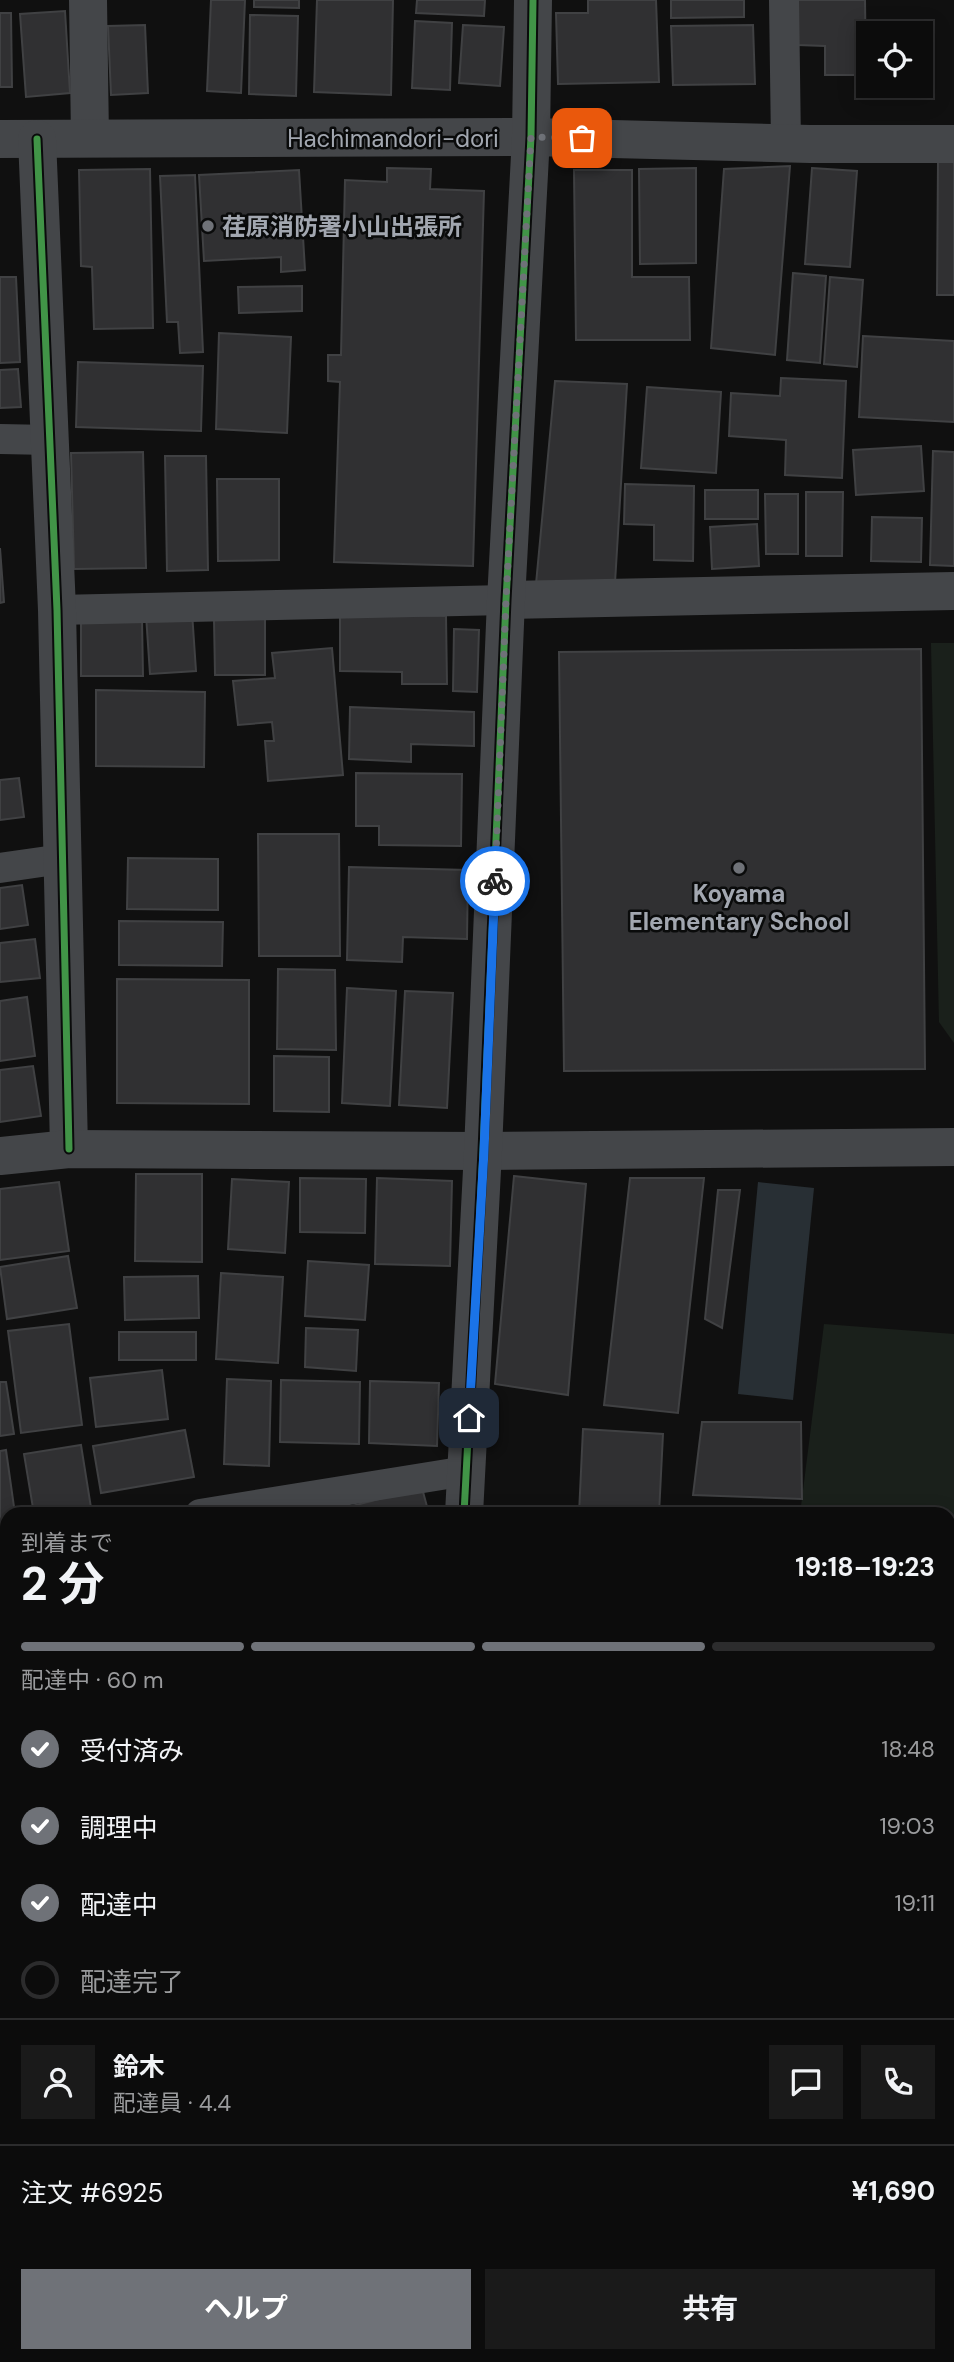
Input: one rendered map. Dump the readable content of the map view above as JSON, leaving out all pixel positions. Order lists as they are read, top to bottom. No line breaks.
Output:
{"streets":{"street":["Hachimandori-dori"]},"places":["荏原消防署小山出張所","Koyama Elementary School"],"page":{"heading":["2 分","到着まで","19:18–19:23"],"panel":["鈴木","配達員 · 4.4","注文 #6925","¥1,690"],"bar":"配達中 · 60 m","list":[["受付済み","18:48"],["調理中","19:03"],["配達中","19:11"],"配達完了"],"buttons":["ヘルプ","共有"]}}
